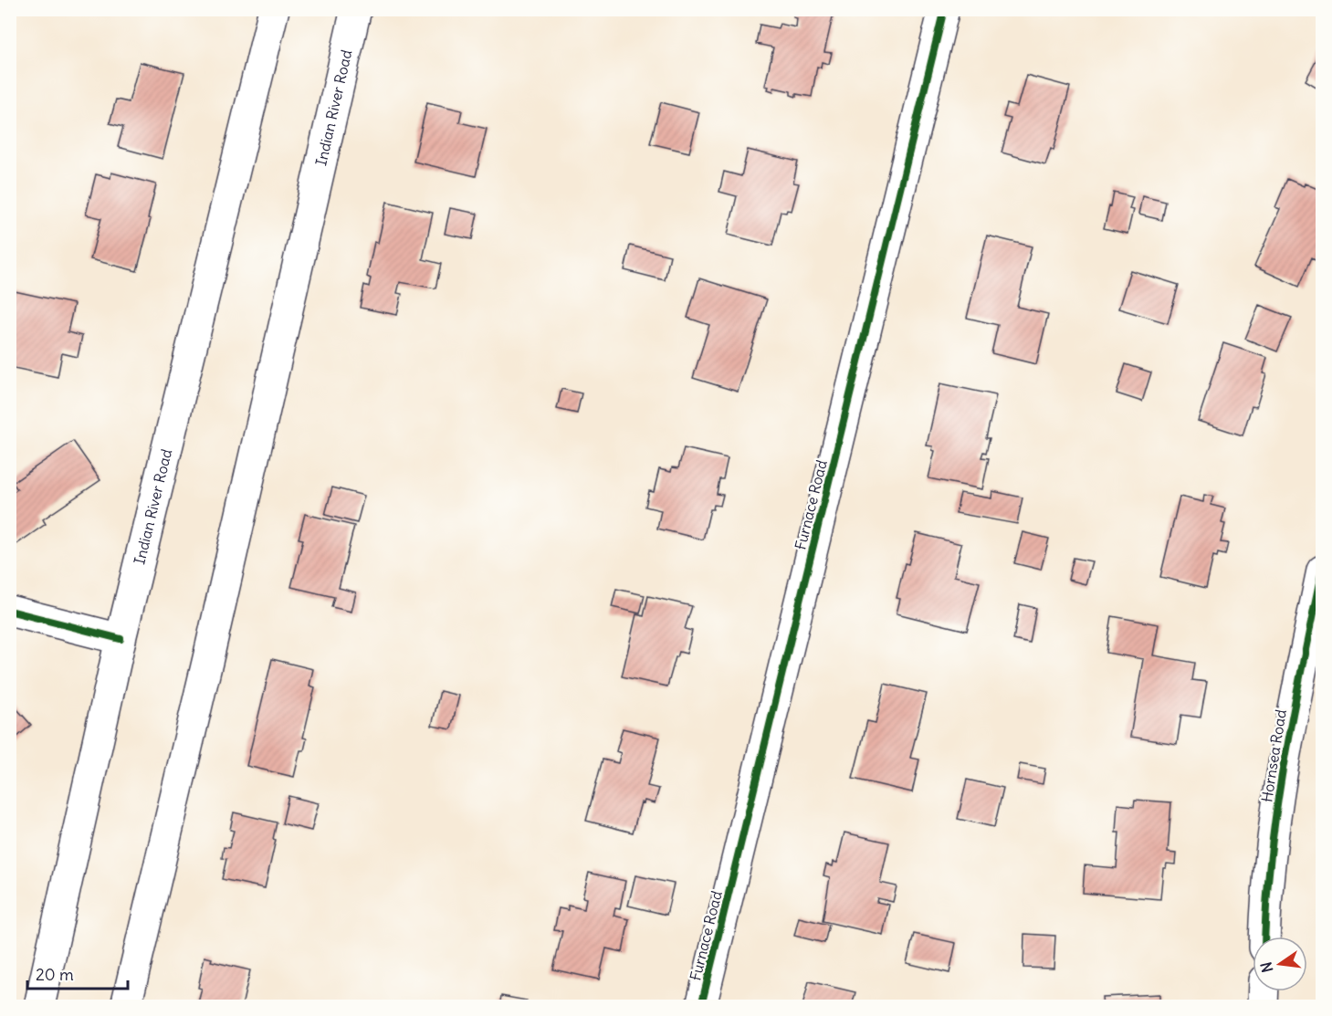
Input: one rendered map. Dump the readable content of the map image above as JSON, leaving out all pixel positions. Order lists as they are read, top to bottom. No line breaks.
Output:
{"streets":{"main road":["Indian River Road","Furnace Road","Hornsea Road"]},"scale_bar":"20 m","north":"left"}
